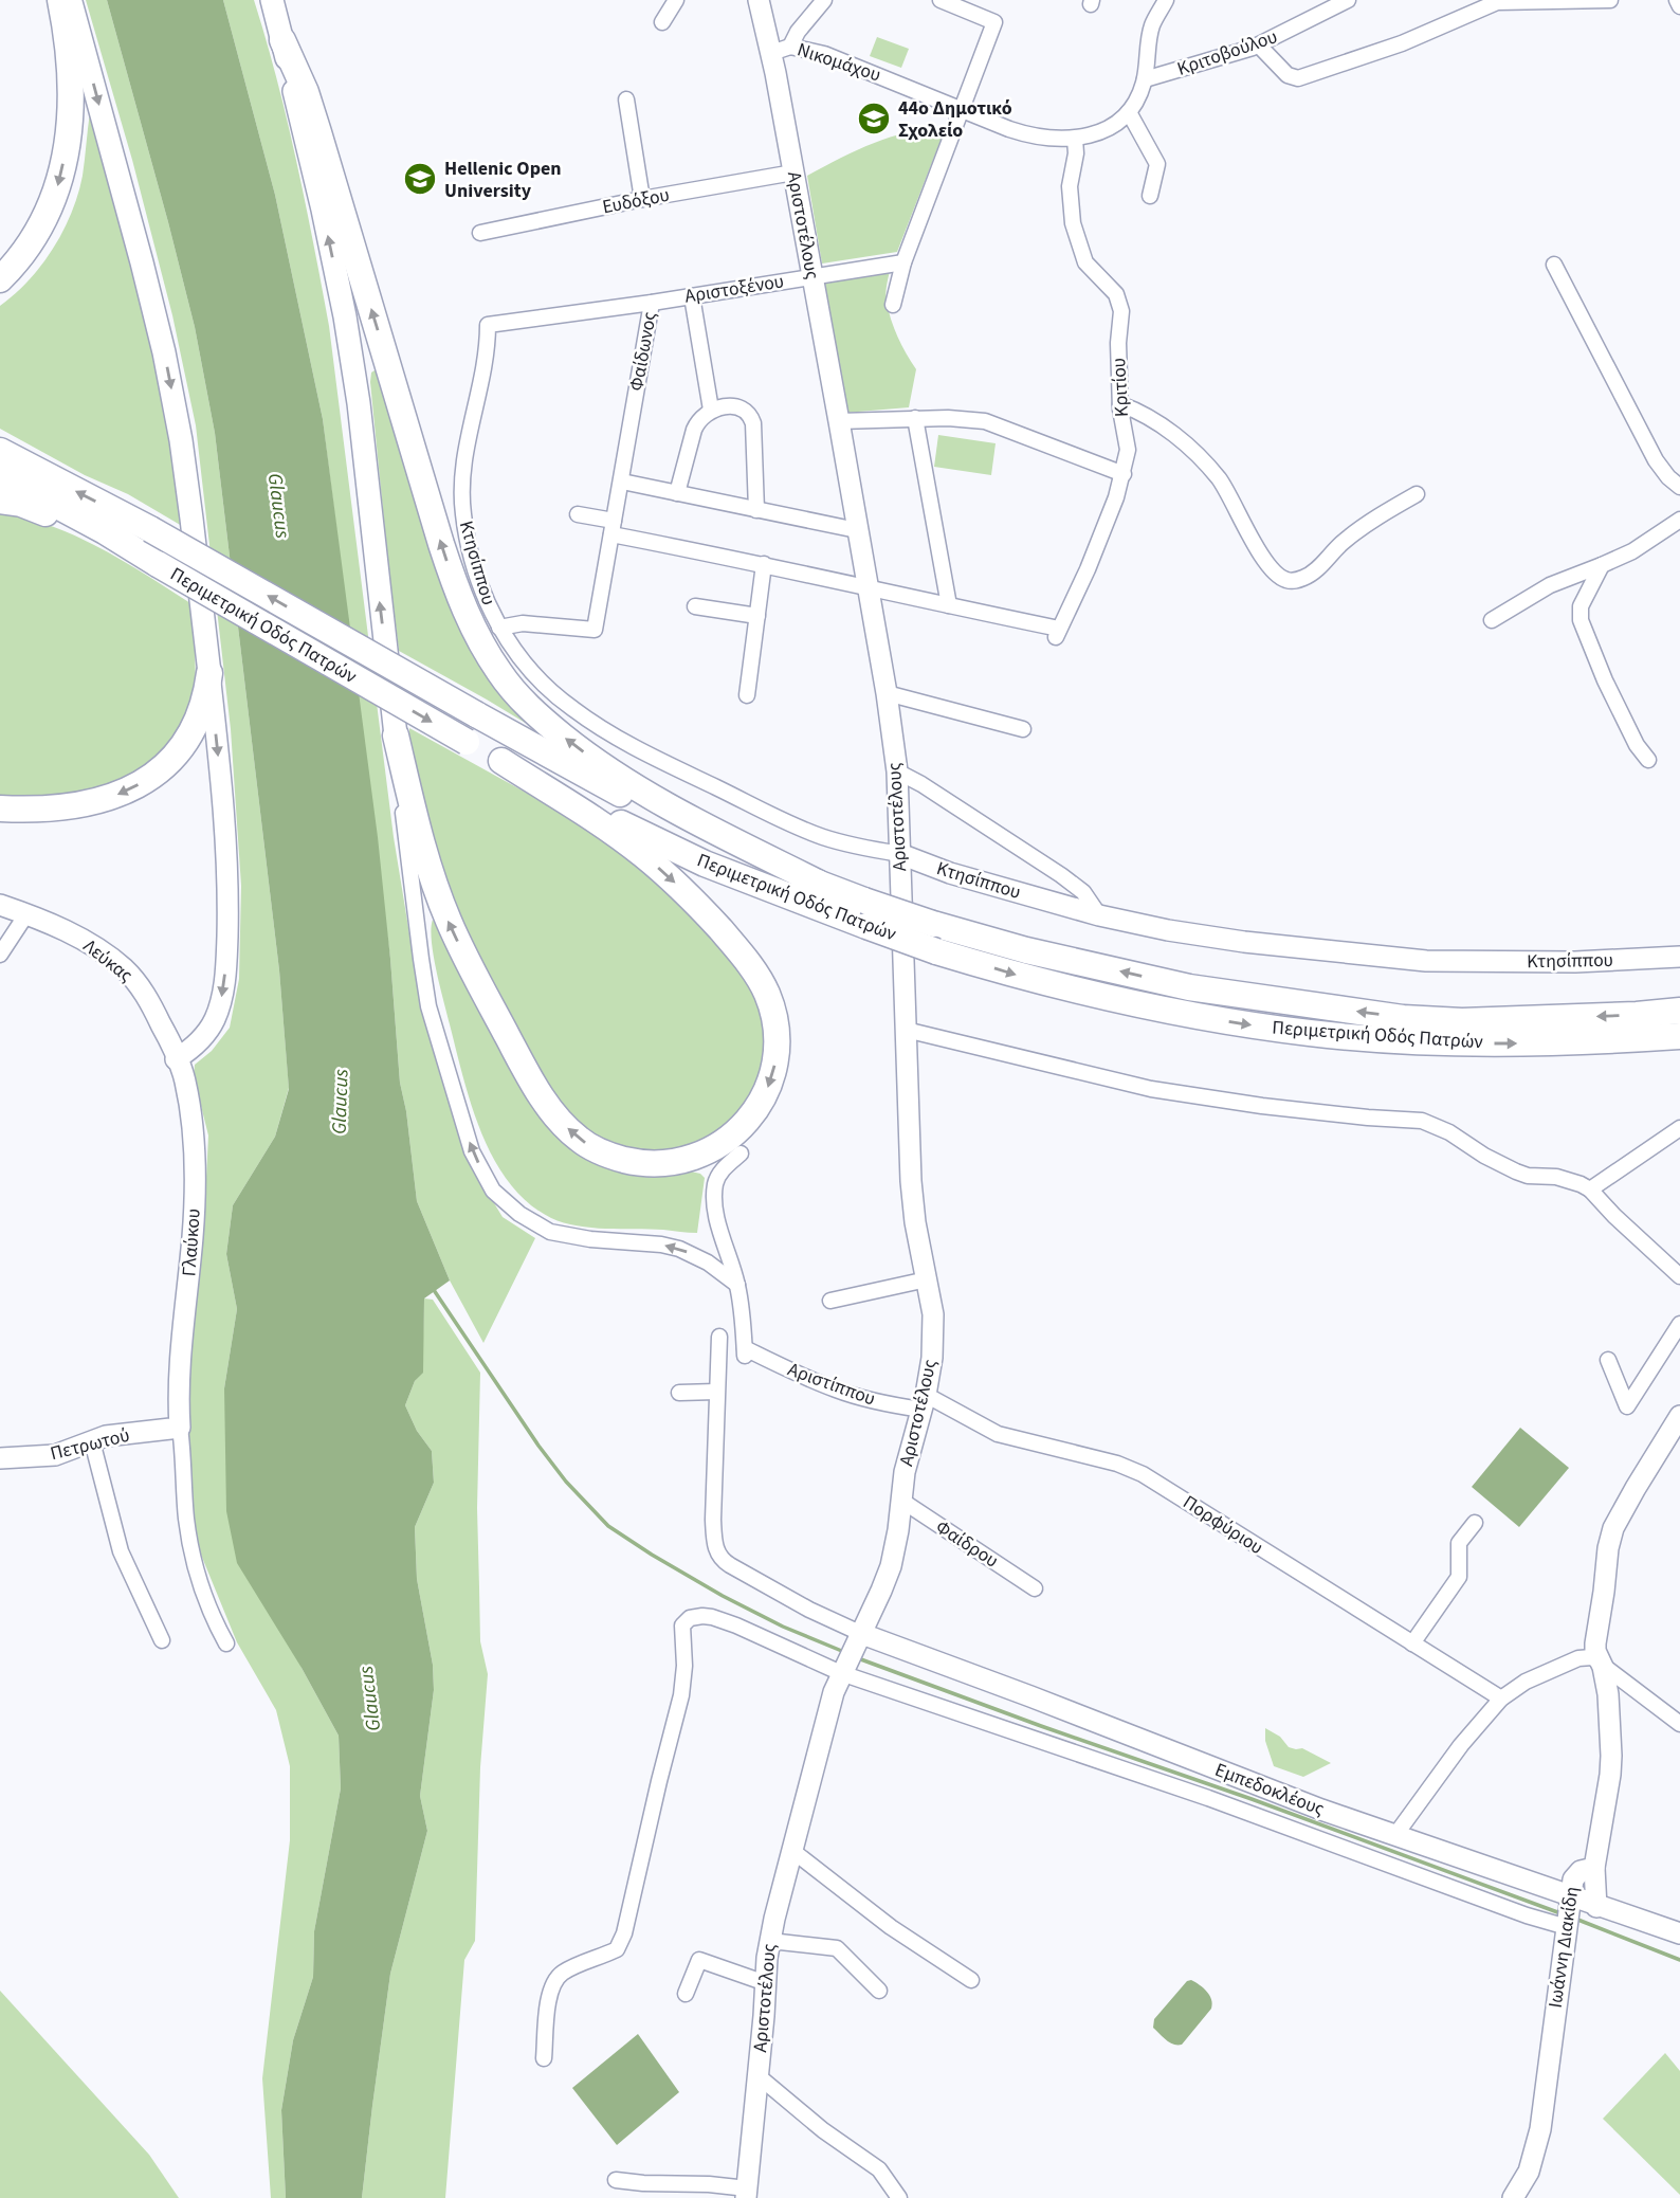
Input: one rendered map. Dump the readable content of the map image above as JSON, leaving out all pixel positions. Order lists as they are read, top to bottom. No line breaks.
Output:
{"streets":{"highway":["Περιμετρική Οδός Πατρών"],"main road":["Αριστοτέλους","Κτησίππου","Λεύκας","Γλαύκου","Πετρωτού","Εμπεδοκλέους","Ιωάννη Διακίδη"],"street":["Κριτοβούλου","Νικομάχου","Ευδόξου","Αριστοξένου","Φαίδωνος","Κριτίου","Αριστίππου","Πορφύριου","Φαίδρου"]},"crossings":[["Νικομάχου","Αριστοτέλους"],["Νικομάχου","Κριτίου"],["Ευδόξου","Αριστοτέλους"],["Αριστοτέλους","Αριστοξένου"],["Αριστοτέλους","Κτησίππου"],["Αριστοτέλους","Αριστίππου"],["Αριστοτέλους","Πορφύριου"],["Αριστοτέλους","Φαίδρου"],["Αριστοτέλους","Εμπεδοκλέους"],["Αριστοξένου","Φαίδωνος"],["Φαίδωνος","Κτησίππου"],["Λεύκας","Γλαύκου"],["Γλαύκου","Πετρωτού"],["Αριστίππου","Πορφύριου"],["Εμπεδοκλέους","Ιωάννη Διακίδη"]],"water":["Glaucus"],"places":{"school or university":["44ο Δημοτικό Σχολείο","Hellenic Open University"]}}
